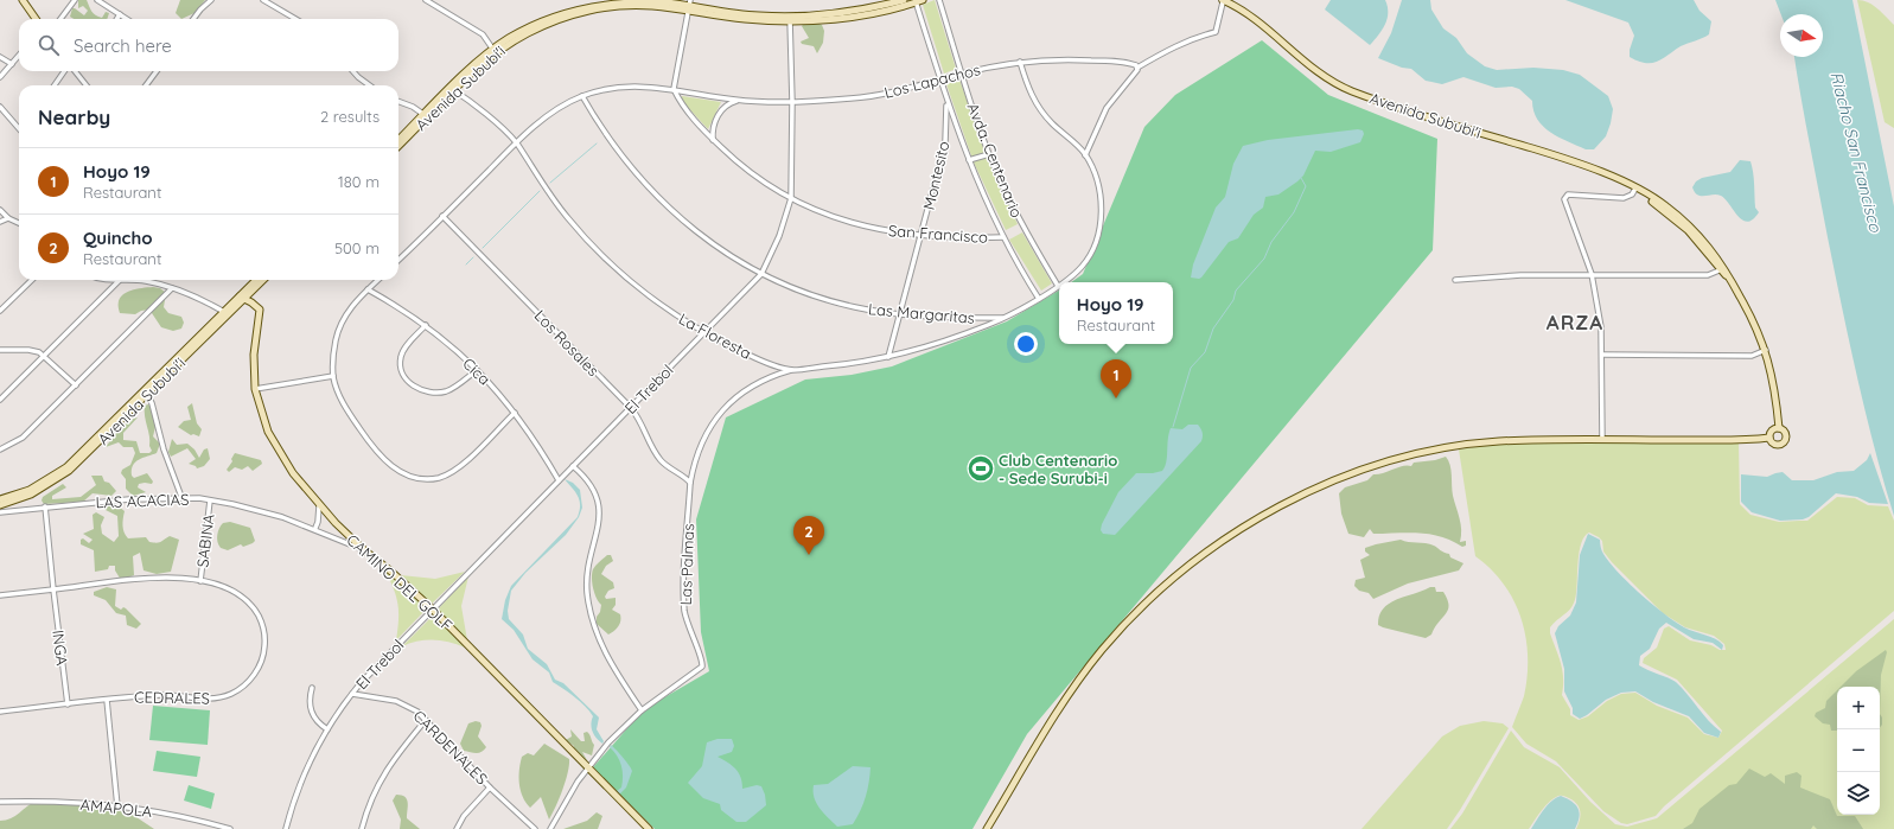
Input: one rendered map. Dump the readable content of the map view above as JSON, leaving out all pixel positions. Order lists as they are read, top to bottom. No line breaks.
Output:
{"streets":{"street":["Los Lapachos","Avenida Sububi'i","Avda. Centenario","Montesito","San Francisco","Las Margaritas","La Floresta","Los Rosales","Cica","El Trebol","LAS ACACIAS","SABINA","Las Palmas","CAMINO DEL GOLF","INGA","CEDRALES","CARDENALES","AMAPOLA"]},"crossings":[["Los Lapachos","Avda. Centenario"],["Los Lapachos","San Francisco"],["Los Lapachos","Las Margaritas"],["Los Lapachos","La Floresta"],["Los Lapachos","Los Rosales"],["Los Lapachos","El Trebol"],["Avenida Sububi'i","Avda. Centenario"],["Avenida Sububi'i","La Floresta"],["Avenida Sububi'i","El Trebol"],["Avenida Sububi'i","CAMINO DEL GOLF"],["Avda. Centenario","Montesito"],["Avda. Centenario","San Francisco"],["Avda. Centenario","La Floresta"],["Montesito","San Francisco"],["Montesito","Las Margaritas"],["Montesito","La Floresta"],["San Francisco","El Trebol"],["Las Margaritas","La Floresta"],["Las Margaritas","El Trebol"],["La Floresta","El Trebol"],["La Floresta","Las Palmas"],["Los Rosales","El Trebol"],["Los Rosales","Las Palmas"],["Cica","El Trebol"],["El Trebol","CAMINO DEL GOLF"],["El Trebol","CARDENALES"],["LAS ACACIAS","SABINA"],["LAS ACACIAS","CAMINO DEL GOLF"],["SABINA","CEDRALES"],["Las Palmas","CAMINO DEL GOLF"],["INGA","CEDRALES"]],"districts":["ARZA"],"water":["Riacho San Francisco"],"places":{"sports":["Club Centenario - Sede Surubi-i"]},"north":"right","page":{"search":"Search here","heading":["Nearby","2 results"],"list":[{"mark":"1","name":"Hoyo 19","note":"Restaurant","value":"180 m"},{"mark":"2","name":"Quincho","note":"Restaurant","value":"500 m"}],"popup":["Hoyo 19","Restaurant"],"pins":["1","2"],"map_buttons":["+","−"]}}
